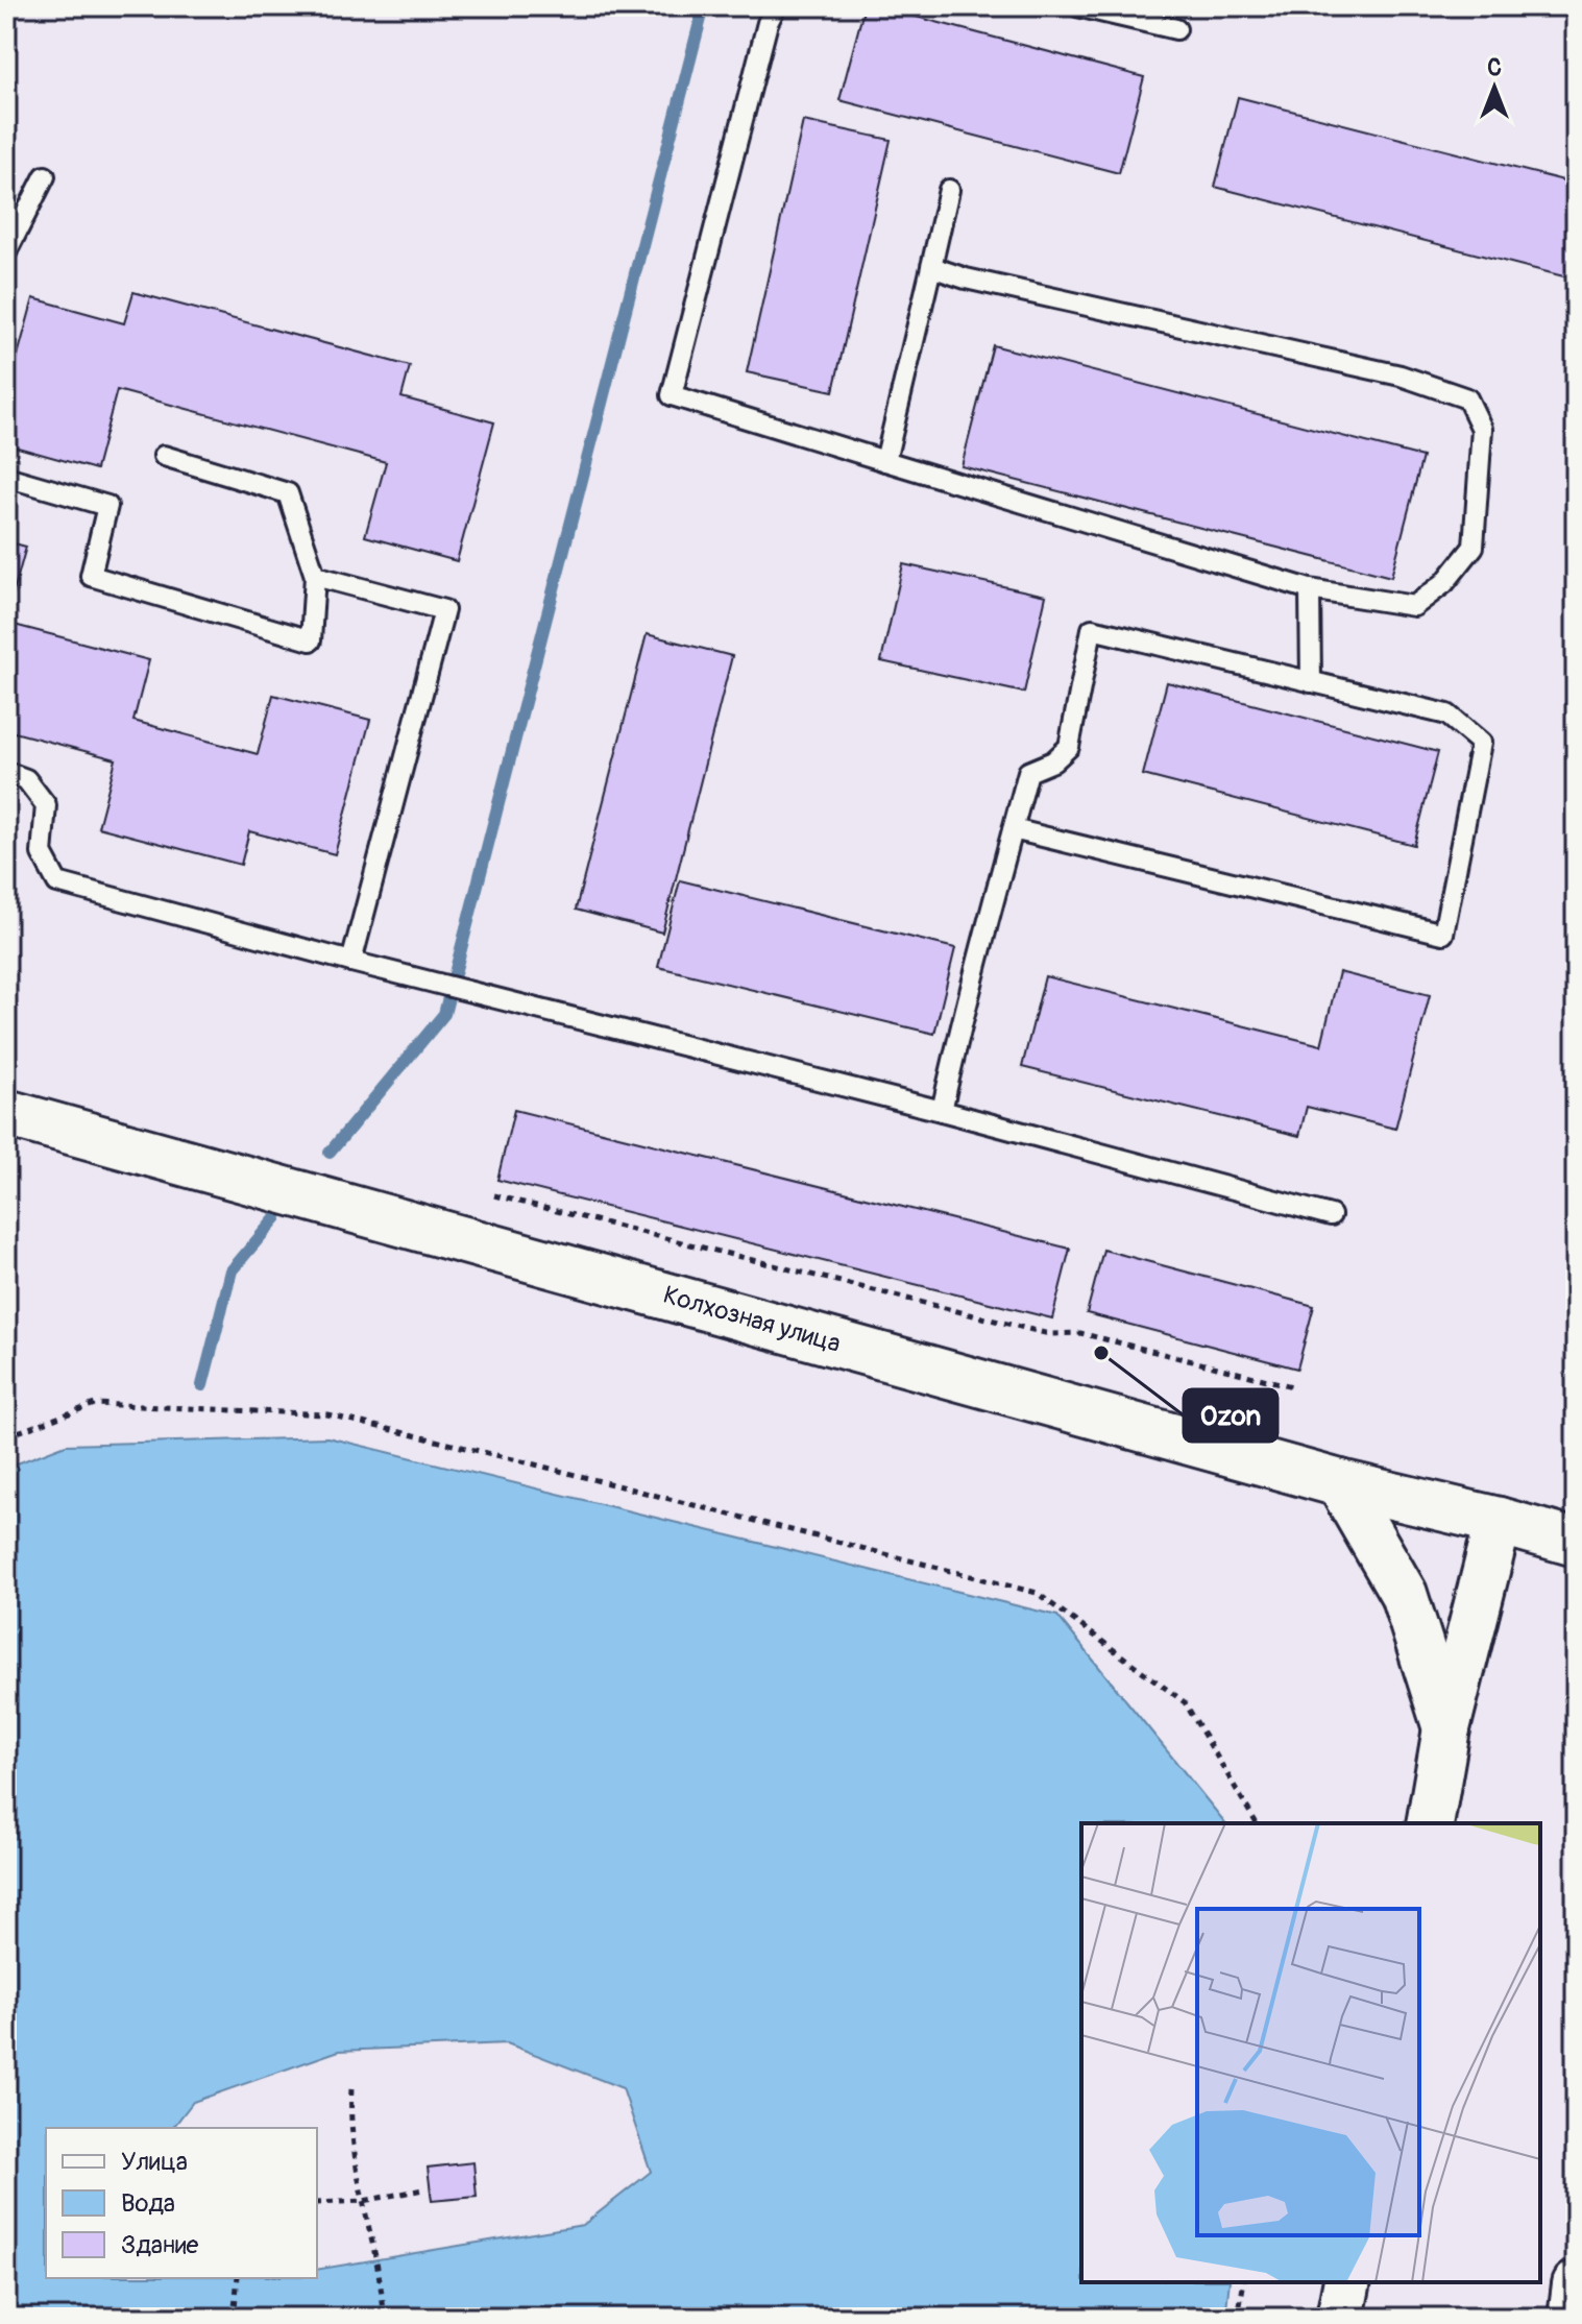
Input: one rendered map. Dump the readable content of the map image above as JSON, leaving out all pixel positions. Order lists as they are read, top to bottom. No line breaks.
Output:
{"streets":{"main road":["Колхозная улица"]},"places":["Ozon"],"legend":["Улица","Вода","Здание"],"north":"top"}
